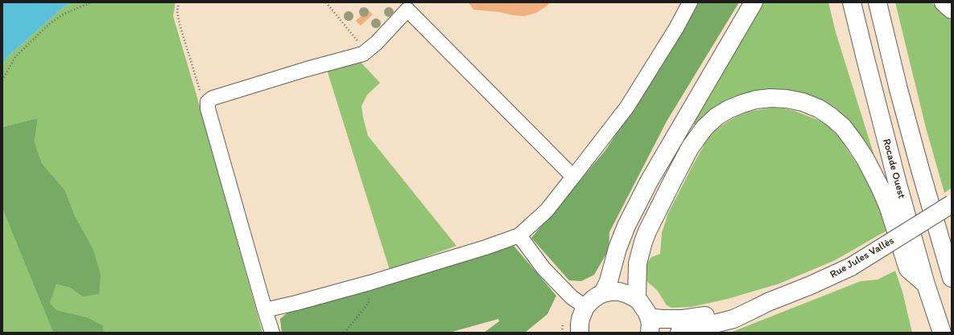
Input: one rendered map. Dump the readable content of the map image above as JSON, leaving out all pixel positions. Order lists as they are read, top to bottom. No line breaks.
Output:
{"streets":{"main road":["Rocade Ouest","Rue Jules Vallès"]}}
